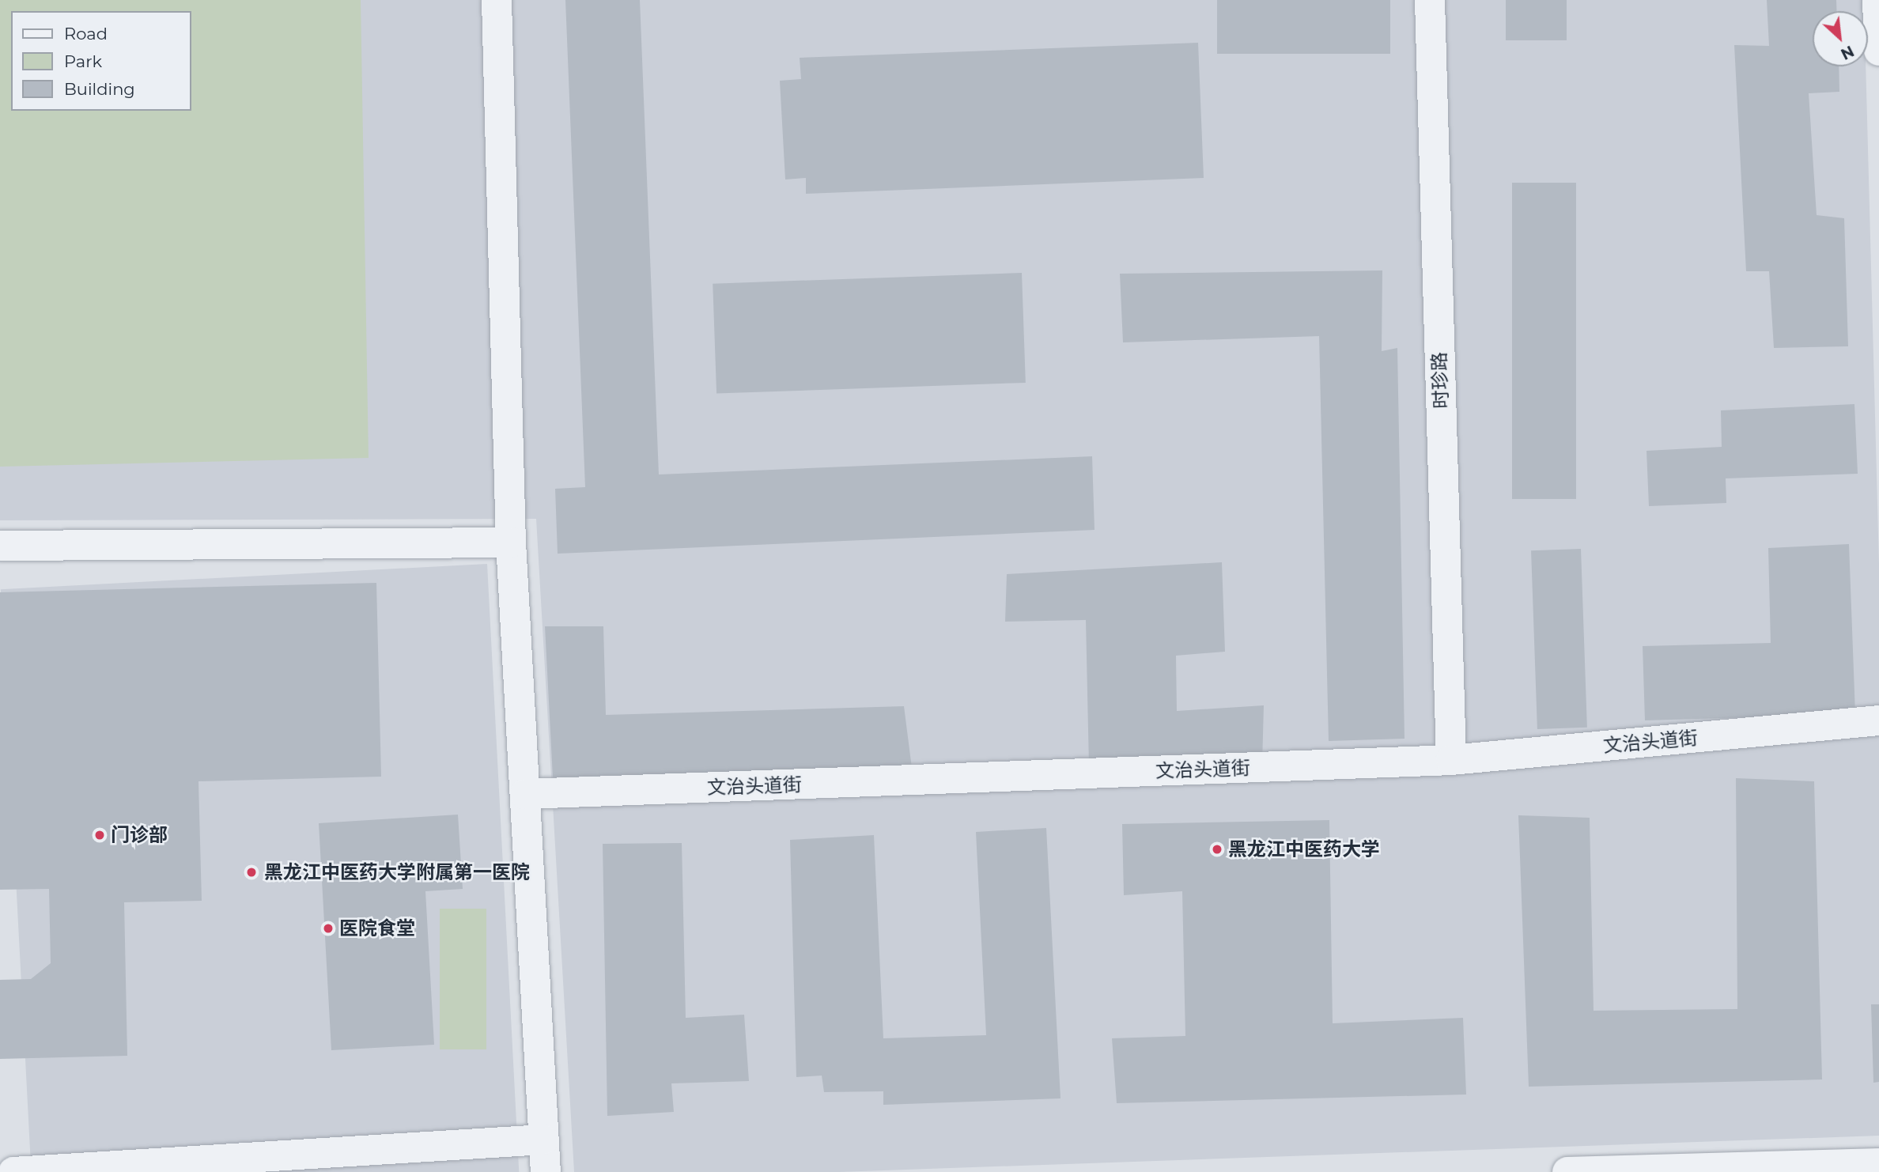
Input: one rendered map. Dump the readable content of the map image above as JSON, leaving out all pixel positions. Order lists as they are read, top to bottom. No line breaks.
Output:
{"streets":{"street":["时珍路","文治头道街"]},"crossings":[["时珍路","文治头道街"]],"places":["门诊部","黑龙江中医药大学","黑龙江中医药大学附属第一医院","医院食堂"],"legend":["Road","Park","Building"],"north":"bottom right"}
